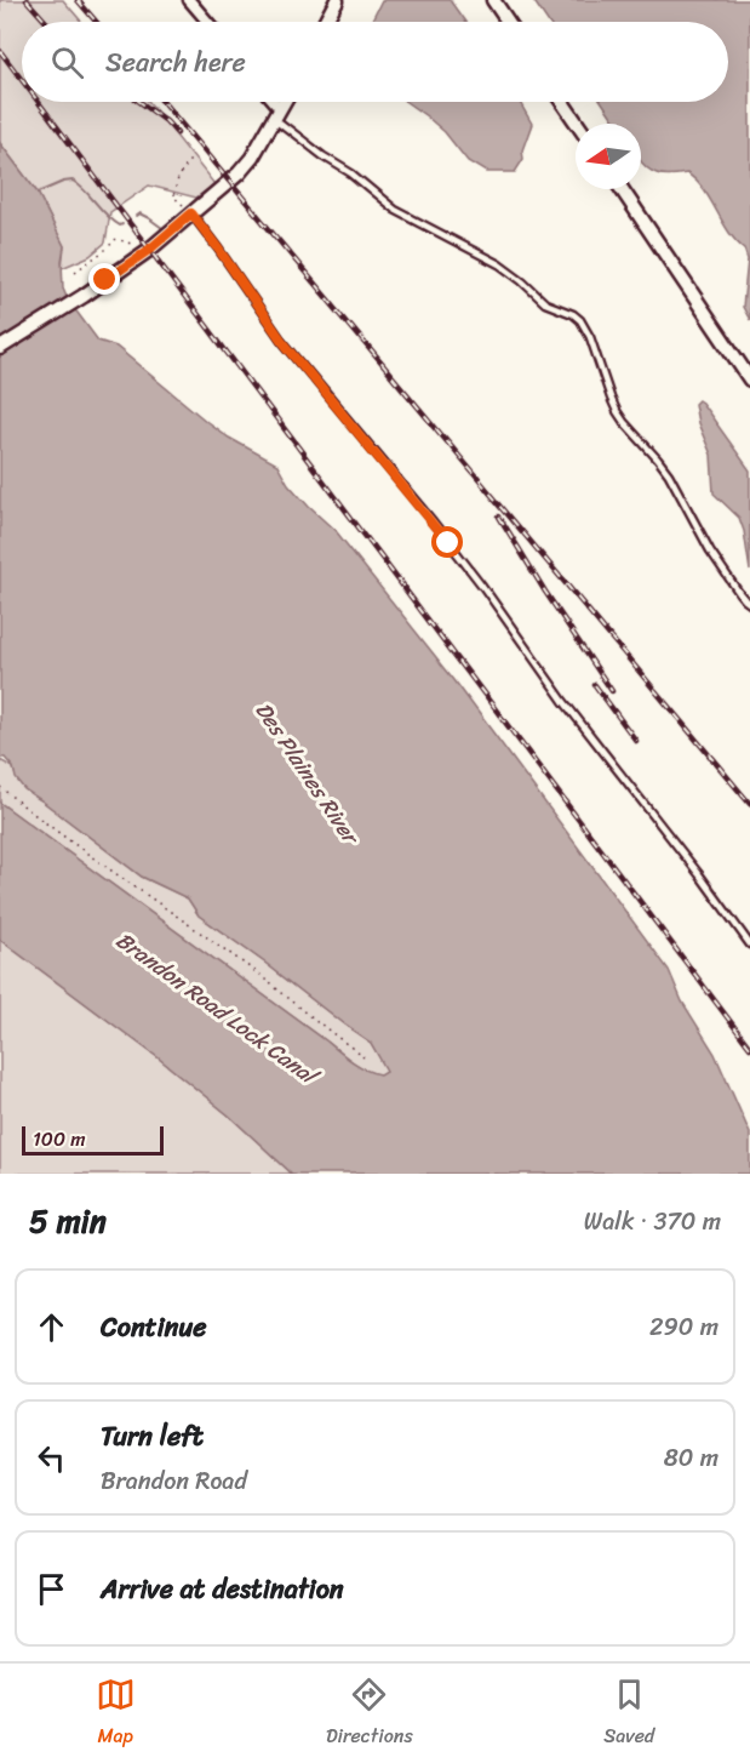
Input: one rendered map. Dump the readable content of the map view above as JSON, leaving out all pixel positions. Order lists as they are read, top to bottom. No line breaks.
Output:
{"water":["Des Plaines River","Brandon Road Lock Canal"],"scale_bar":"100 m","north":"left","page":{"search":"Search here","scale":"100 m","heading":["5 min","Walk · 370 m"],"list":[["Continue","290 m"],["Turn left","Brandon Road","80 m"],"Arrive at destination"],"nav":["Map","Directions","Saved"]}}
